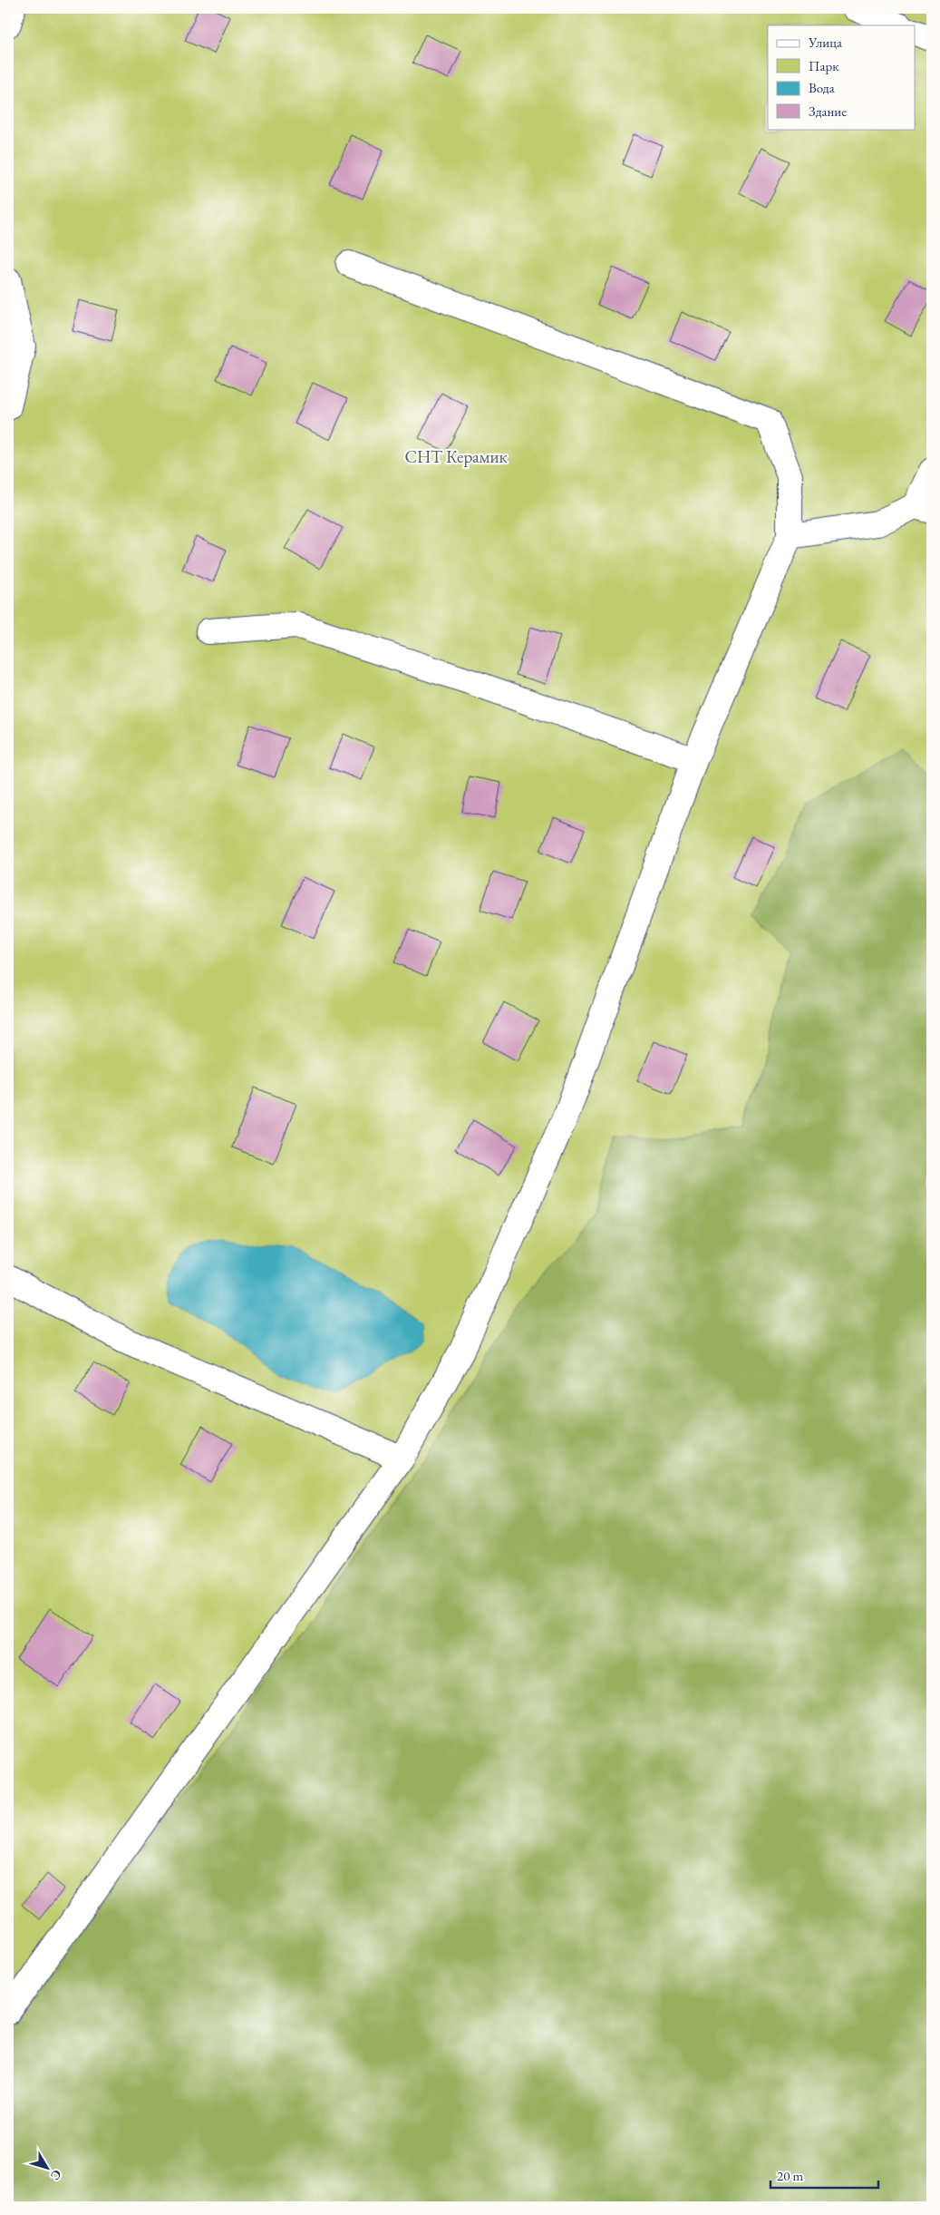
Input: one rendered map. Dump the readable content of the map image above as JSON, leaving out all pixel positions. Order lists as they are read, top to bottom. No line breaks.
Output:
{"parks":["СНТ Керамик"],"legend":["Улица","Парк","Вода","Здание"],"scale_bar":"20 m","north":"bottom right"}
